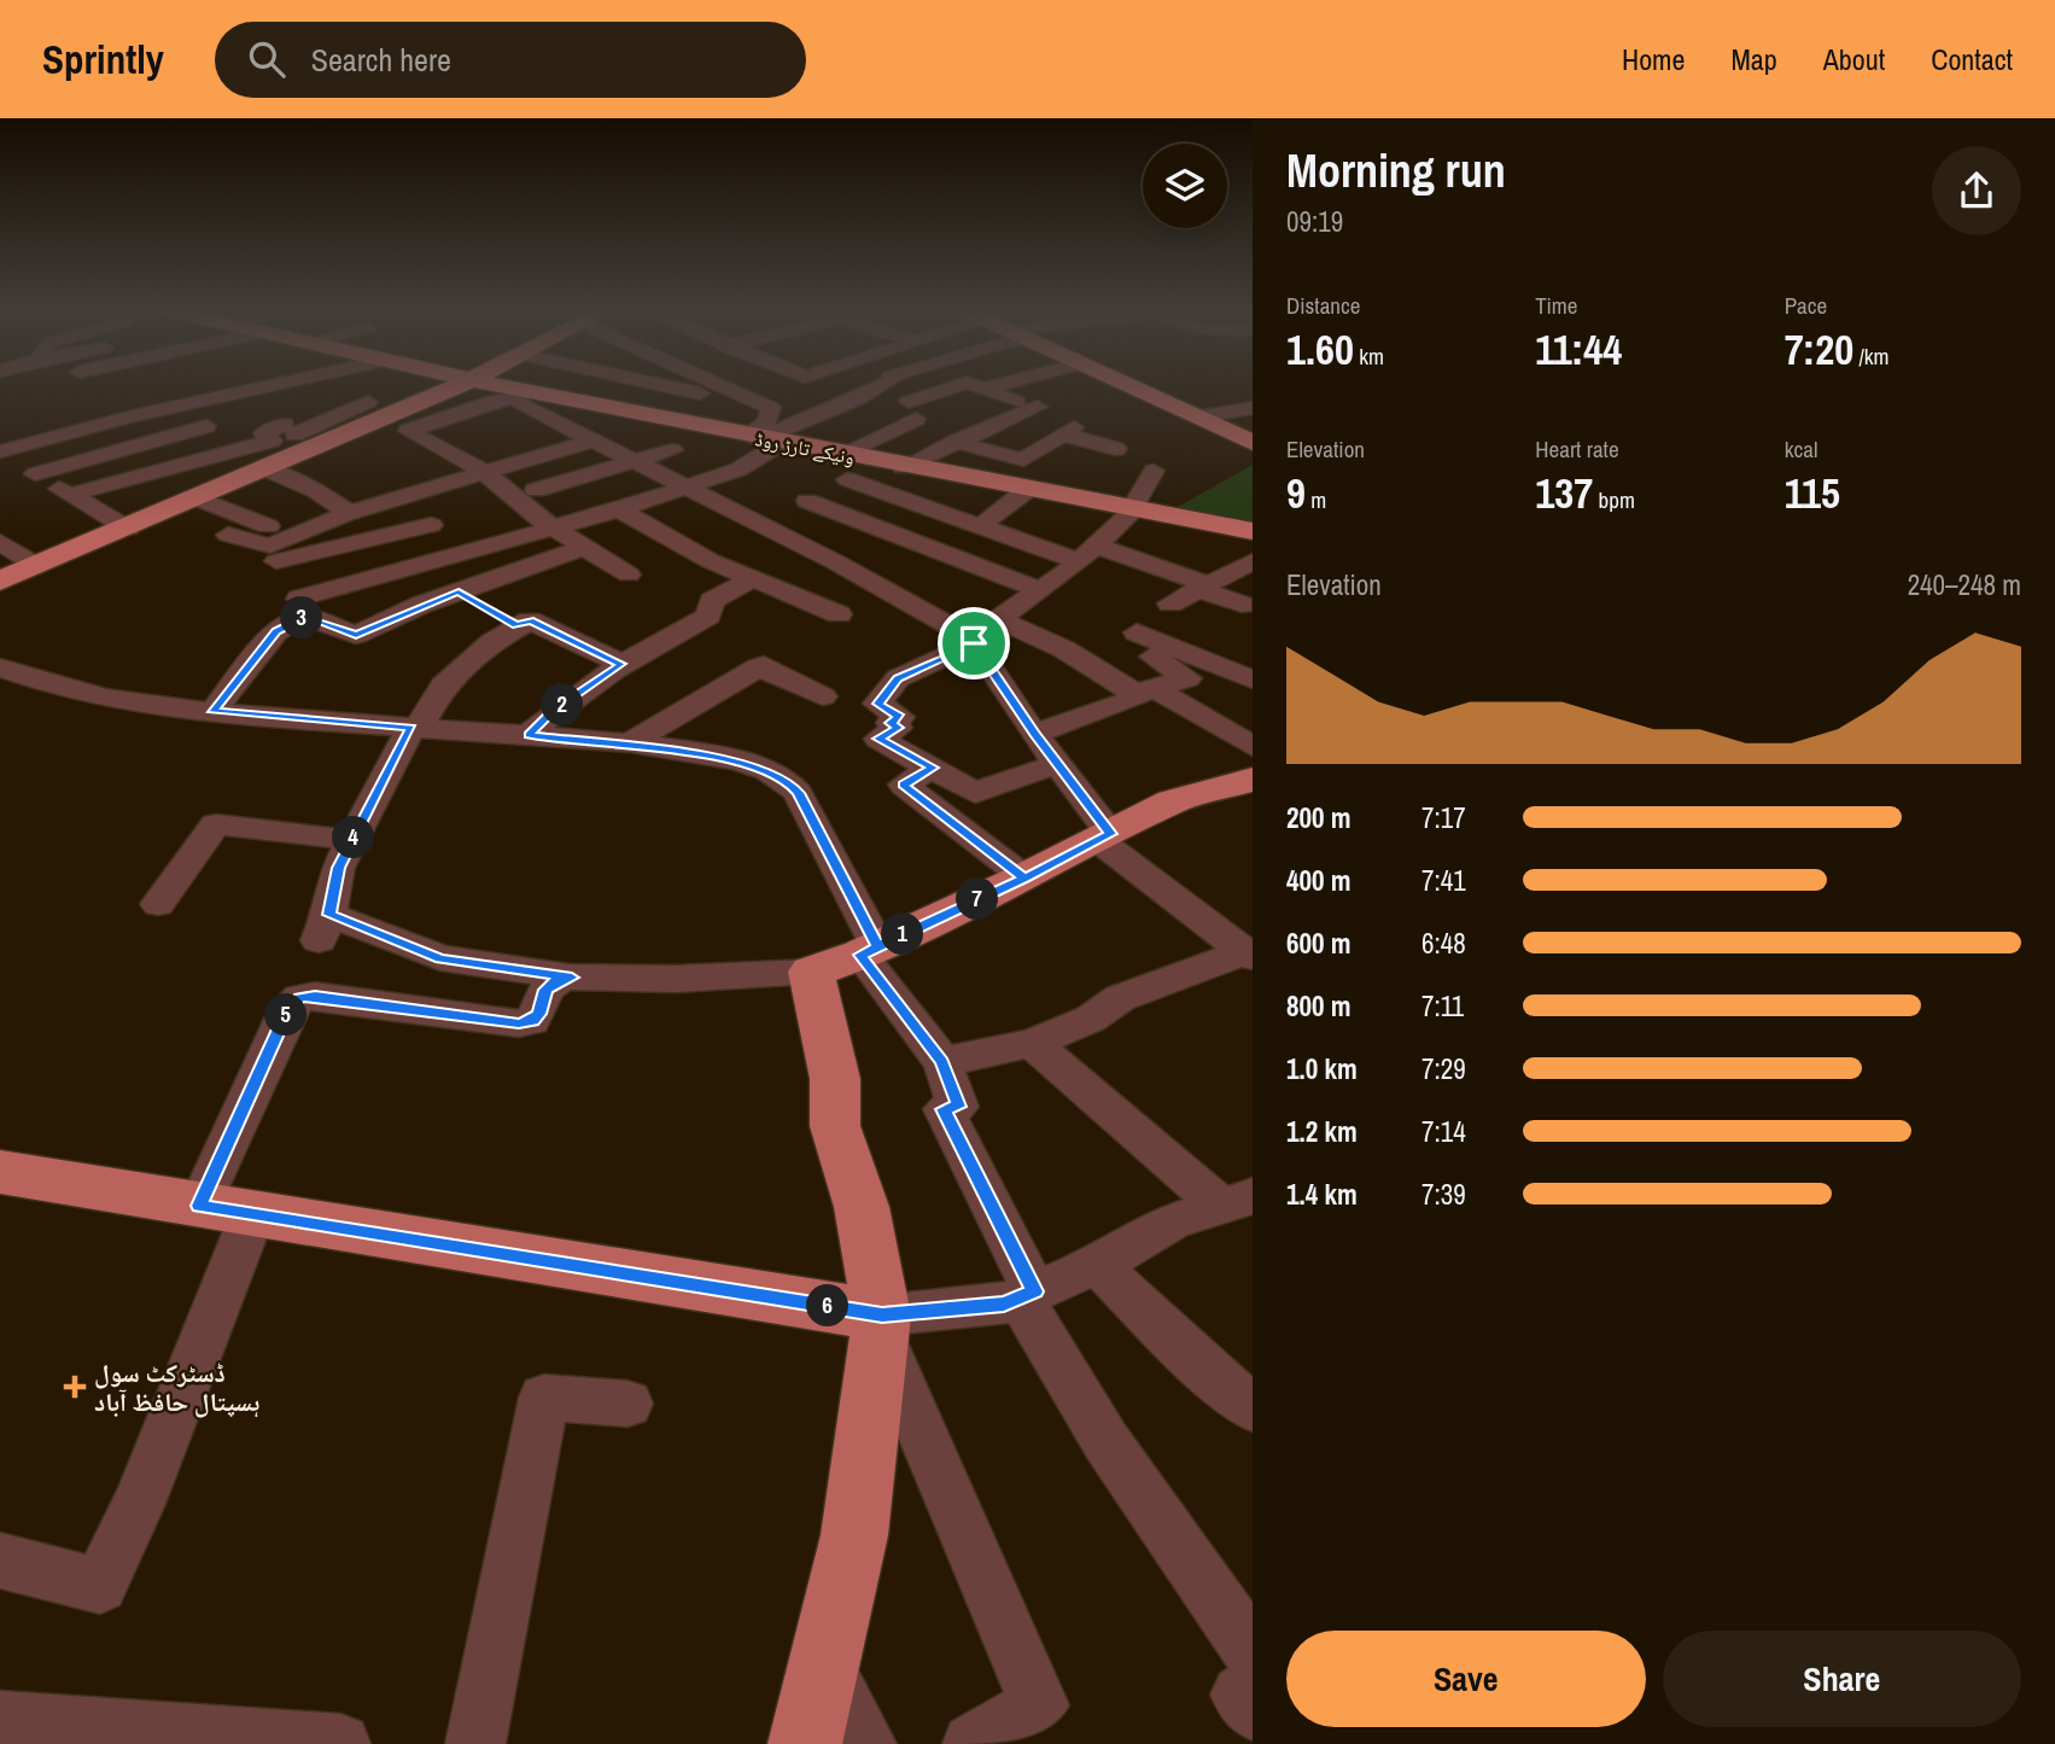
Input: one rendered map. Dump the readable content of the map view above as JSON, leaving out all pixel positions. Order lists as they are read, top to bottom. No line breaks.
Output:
{"streets":{"main road":["ونیکے تارڑ روڈ"]},"places":{"health":["ڈسٹرکٹ سول ہسپتال حافظ آباد"]},"page":{"header":"Sprintly","search":"Search here","nav":["Home","Map","About","Contact"],"heading":["Morning run","09:19"],"stats":[["Distance","1.60 km"],["Time","11:44"],["Pace","7:20 /km"],["Elevation","9 m"],["Heart rate","137 bpm"],["kcal","115"]],"chart":["Elevation","240–248 m"],"pins":["3","2","4","7","1","5","6"],"list":[{"name":"200 m","note":"7:17"},{"name":"400 m","note":"7:41"},{"name":"600 m","note":"6:48"},{"name":"800 m","note":"7:11"},{"name":"1.0 km","note":"7:29"},{"name":"1.2 km","note":"7:14"},{"name":"1.4 km","note":"7:39"}],"buttons":["Save","Share"]}}
